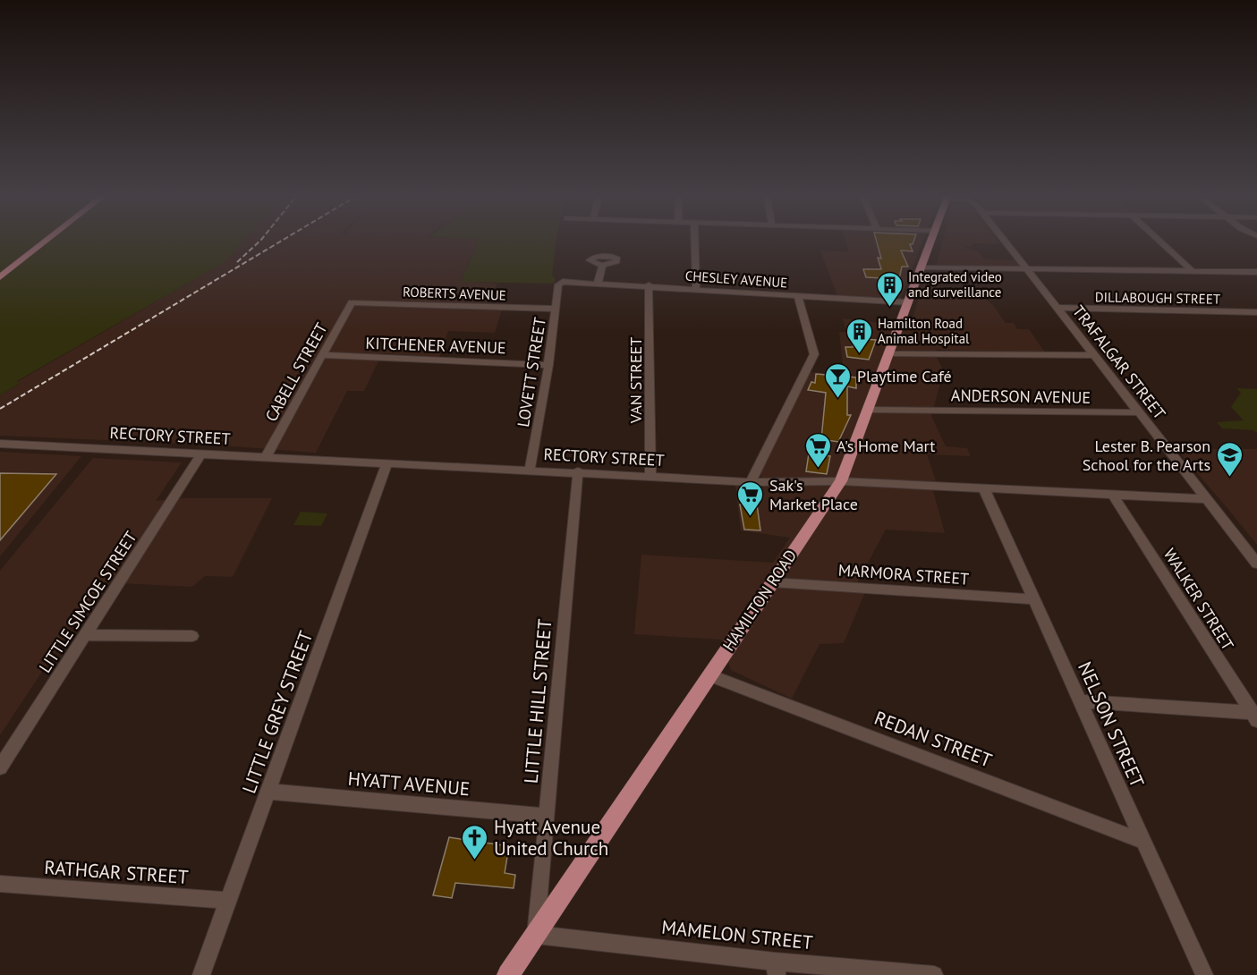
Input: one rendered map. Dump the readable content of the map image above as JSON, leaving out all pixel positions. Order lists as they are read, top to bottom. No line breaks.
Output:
{"streets":{"main road":["HAMILTON ROAD"],"street":["CHESLEY AVENUE","ROBERTS AVENUE","DILLABOUGH STREET","KITCHENER AVENUE","TRAFALGAR STREET","CABELL STREET","LOVETT STREET","VAN STREET","ANDERSON AVENUE","RECTORY STREET","MARMORA STREET","WALKER STREET","LITTLE SIMCOE STREET","LITTLE HILL STREET","LITTLE GREY STREET","NELSON STREET","REDAN STREET","HYATT AVENUE","RATHGAR STREET","MAMELON STREET"]},"crossings":[["CHESLEY AVENUE","LOVETT STREET"],["CHESLEY AVENUE","VAN STREET"],["CHESLEY AVENUE","HAMILTON ROAD"],["ROBERTS AVENUE","CABELL STREET"],["ROBERTS AVENUE","LOVETT STREET"],["DILLABOUGH STREET","TRAFALGAR STREET"],["KITCHENER AVENUE","CABELL STREET"],["KITCHENER AVENUE","LOVETT STREET"],["TRAFALGAR STREET","ANDERSON AVENUE"],["TRAFALGAR STREET","RECTORY STREET"],["CABELL STREET","RECTORY STREET"],["LOVETT STREET","RECTORY STREET"],["VAN STREET","RECTORY STREET"],["ANDERSON AVENUE","HAMILTON ROAD"],["RECTORY STREET","WALKER STREET"],["RECTORY STREET","HAMILTON ROAD"],["RECTORY STREET","LITTLE SIMCOE STREET"],["RECTORY STREET","LITTLE HILL STREET"],["RECTORY STREET","LITTLE GREY STREET"],["RECTORY STREET","NELSON STREET"],["MARMORA STREET","HAMILTON ROAD"],["MARMORA STREET","NELSON STREET"],["HAMILTON ROAD","LITTLE HILL STREET"],["HAMILTON ROAD","REDAN STREET"],["HAMILTON ROAD","MAMELON STREET"],["LITTLE HILL STREET","HYATT AVENUE"],["LITTLE HILL STREET","MAMELON STREET"],["LITTLE GREY STREET","HYATT AVENUE"],["LITTLE GREY STREET","RATHGAR STREET"],["NELSON STREET","REDAN STREET"]],"places":{"building":["Integrated video and surveillance","Hamilton Road Animal Hospital"],"bar":["Playtime Café"],"supermarket":["A's Home Mart","Sak's Market Place"],"school or university":["Lester B. Pearson School for the Arts"],"church":["Hyatt Avenue United Church"]}}
